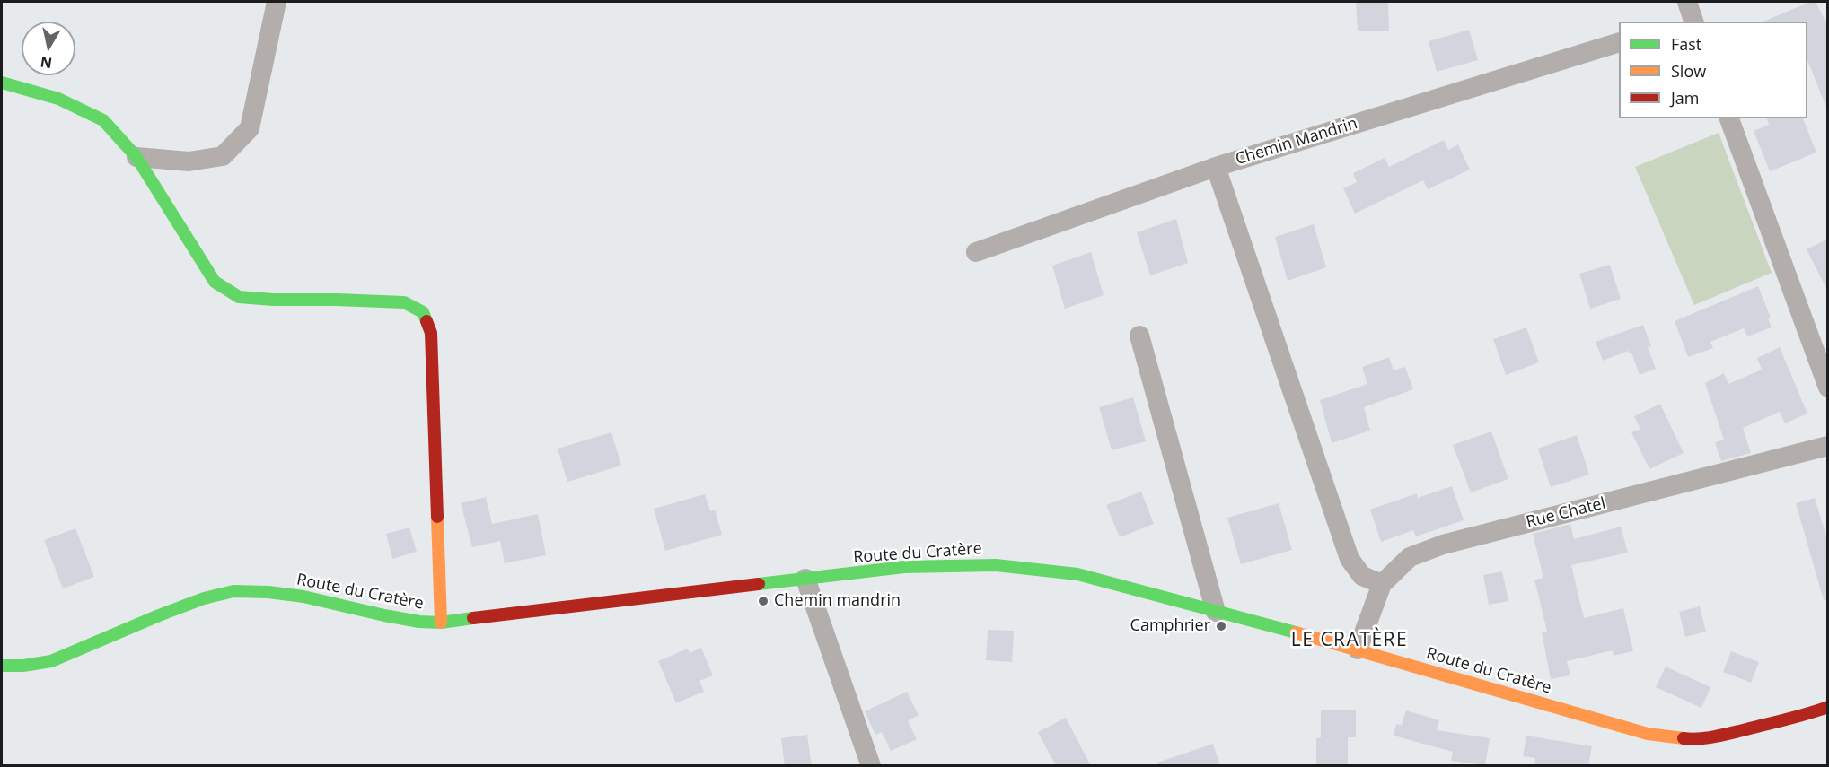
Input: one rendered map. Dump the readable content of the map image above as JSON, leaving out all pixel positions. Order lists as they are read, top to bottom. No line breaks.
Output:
{"streets":{"street":["Chemin Mandrin","Rue Chatel","Route du Cratère"]},"crossings":[["Rue Chatel","Route du Cratère"]],"districts":["LE CRATÈRE"],"places":["Chemin mandrin","Camphrier"],"legend":["Fast","Slow","Jam"],"north":"bottom"}
